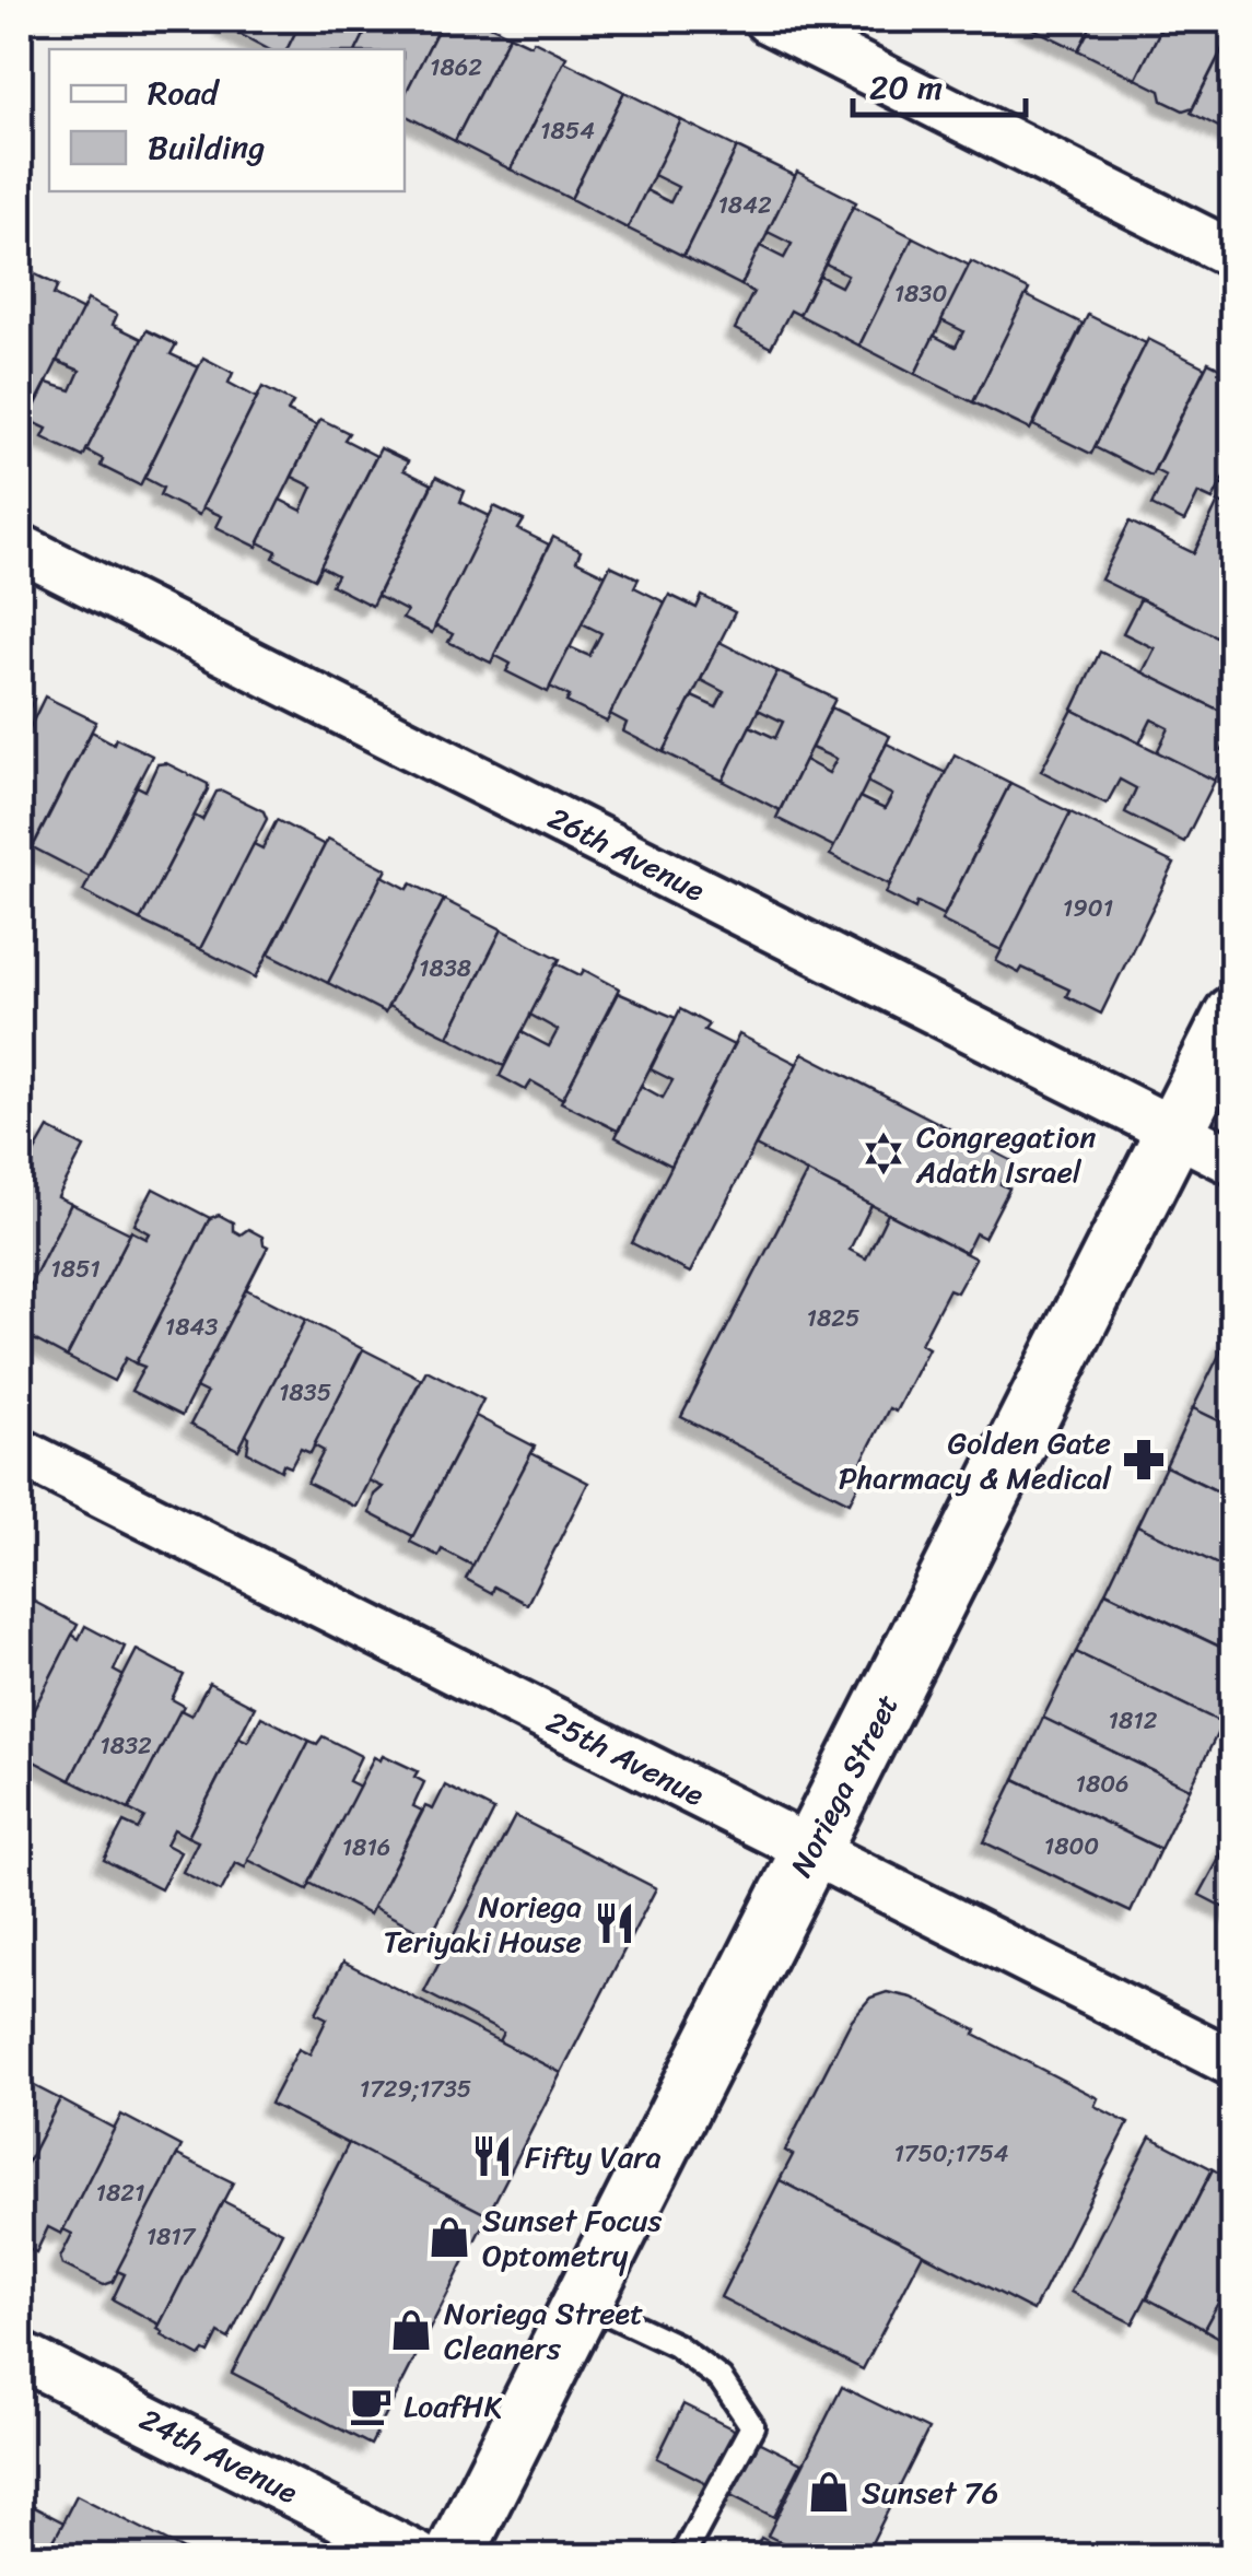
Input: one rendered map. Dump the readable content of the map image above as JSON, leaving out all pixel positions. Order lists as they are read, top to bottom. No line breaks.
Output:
{"streets":{"street":["26th Avenue","25th Avenue","Noriega Street","24th Avenue"]},"crossings":[["26th Avenue","Noriega Street"],["25th Avenue","Noriega Street"]],"places":{"synagogue":["Congregation Adath Israel"],"pharmacy":["Golden Gate Pharmacy & Medical"],"restaurant":["Noriega Teriyaki House","Fifty Vara"],"shop":["Sunset Focus Optometry","Noriega Street Cleaners","Sunset 76"],"cafe":["LoafHK"]},"house_numbers":["1862","1854","1842","1830","1901","1838","1851","1825","1843","1835","1812","1832","1806","1800","1816","1729;1735","1750;1754","1821","1817"],"legend":["Road","Building"],"scale_bar":"20 m"}
